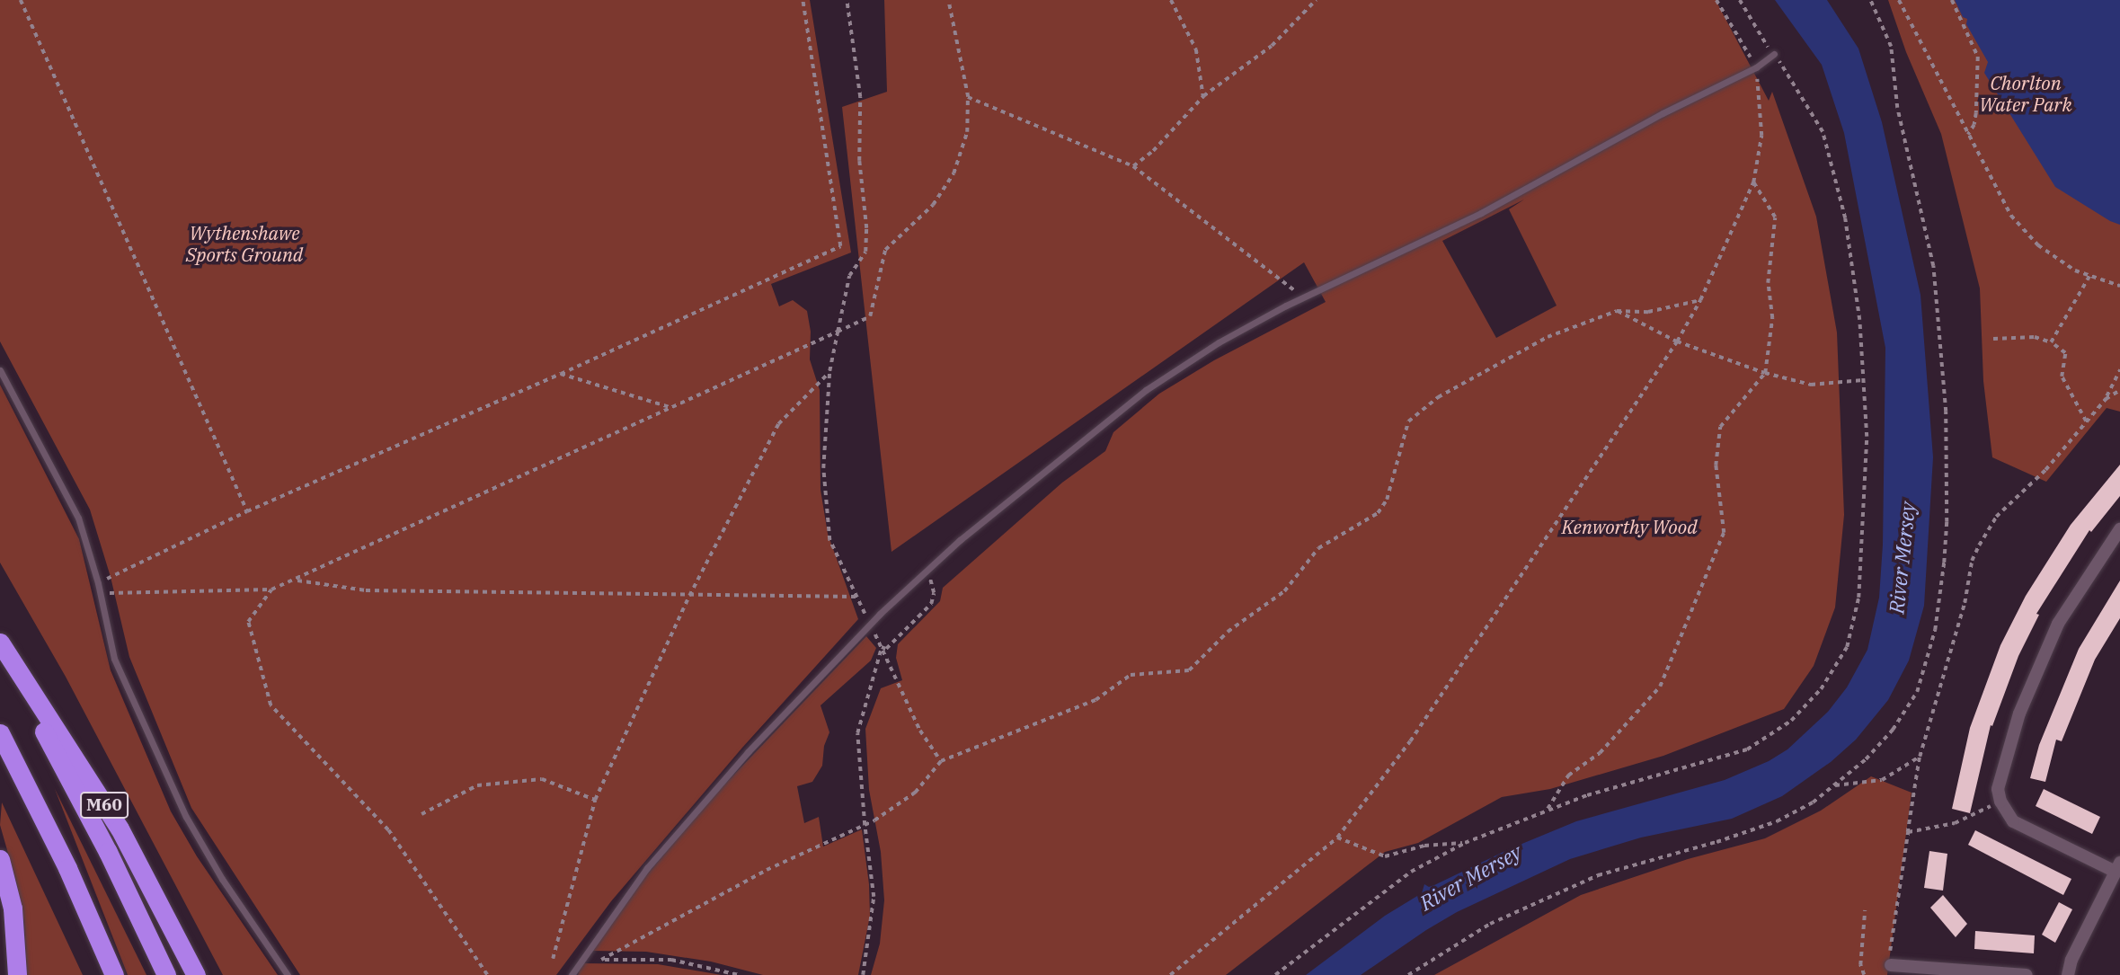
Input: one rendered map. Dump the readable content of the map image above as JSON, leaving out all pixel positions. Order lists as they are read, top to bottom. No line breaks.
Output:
{"streets":{"highway":["M60"]},"water":["River Mersey"],"parks":["Chorlton Water Park","Wythenshawe Sports Ground","Kenworthy Wood"]}
